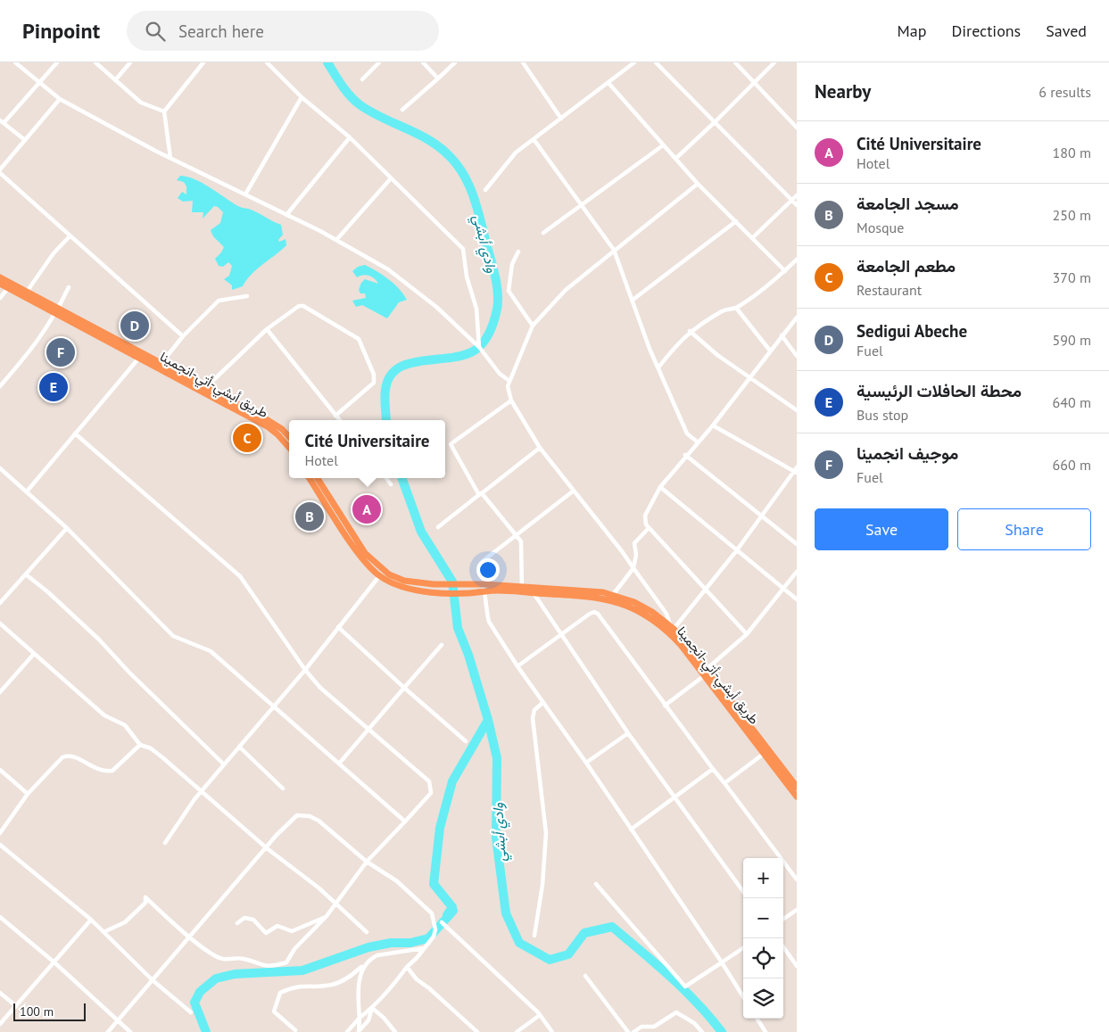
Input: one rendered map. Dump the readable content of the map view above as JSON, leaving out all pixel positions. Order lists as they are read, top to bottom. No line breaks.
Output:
{"streets":{"highway":["طريق أبشي-أتي-انجمينا"]},"water":["وادي أبشي"],"scale_bar":"100 m","page":{"header":"Pinpoint","search":"Search here","nav":["Map","Directions","Saved"],"heading":["Nearby","6 results"],"list":[{"mark":"A","name":"Cité Universitaire","note":"Hotel","value":"180 m"},{"mark":"B","name":"مسجد الجامعة","note":"Mosque","value":"250 m"},{"mark":"C","name":"مطعم الجامعة","note":"Restaurant","value":"370 m"},{"mark":"D","name":"Sedigui Abeche","note":"Fuel","value":"590 m"},{"mark":"E","name":"محطة الحافلات الرئيسية","note":"Bus stop","value":"640 m"},{"mark":"F","name":"موجيف انجمينا","note":"Fuel","value":"660 m"}],"pins":["D","F","E","C","A","B"],"popup":["Cité Universitaire","Hotel"],"buttons":["Save","Share"],"map_buttons":["+","−"],"scale":"100 m"}}
